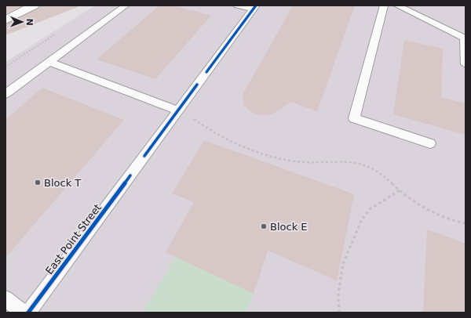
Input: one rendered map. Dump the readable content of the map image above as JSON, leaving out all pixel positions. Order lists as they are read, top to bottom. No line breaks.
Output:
{"streets":{"lane":["East Point Street"]},"places":["Block T","Block E"],"north":"right"}
